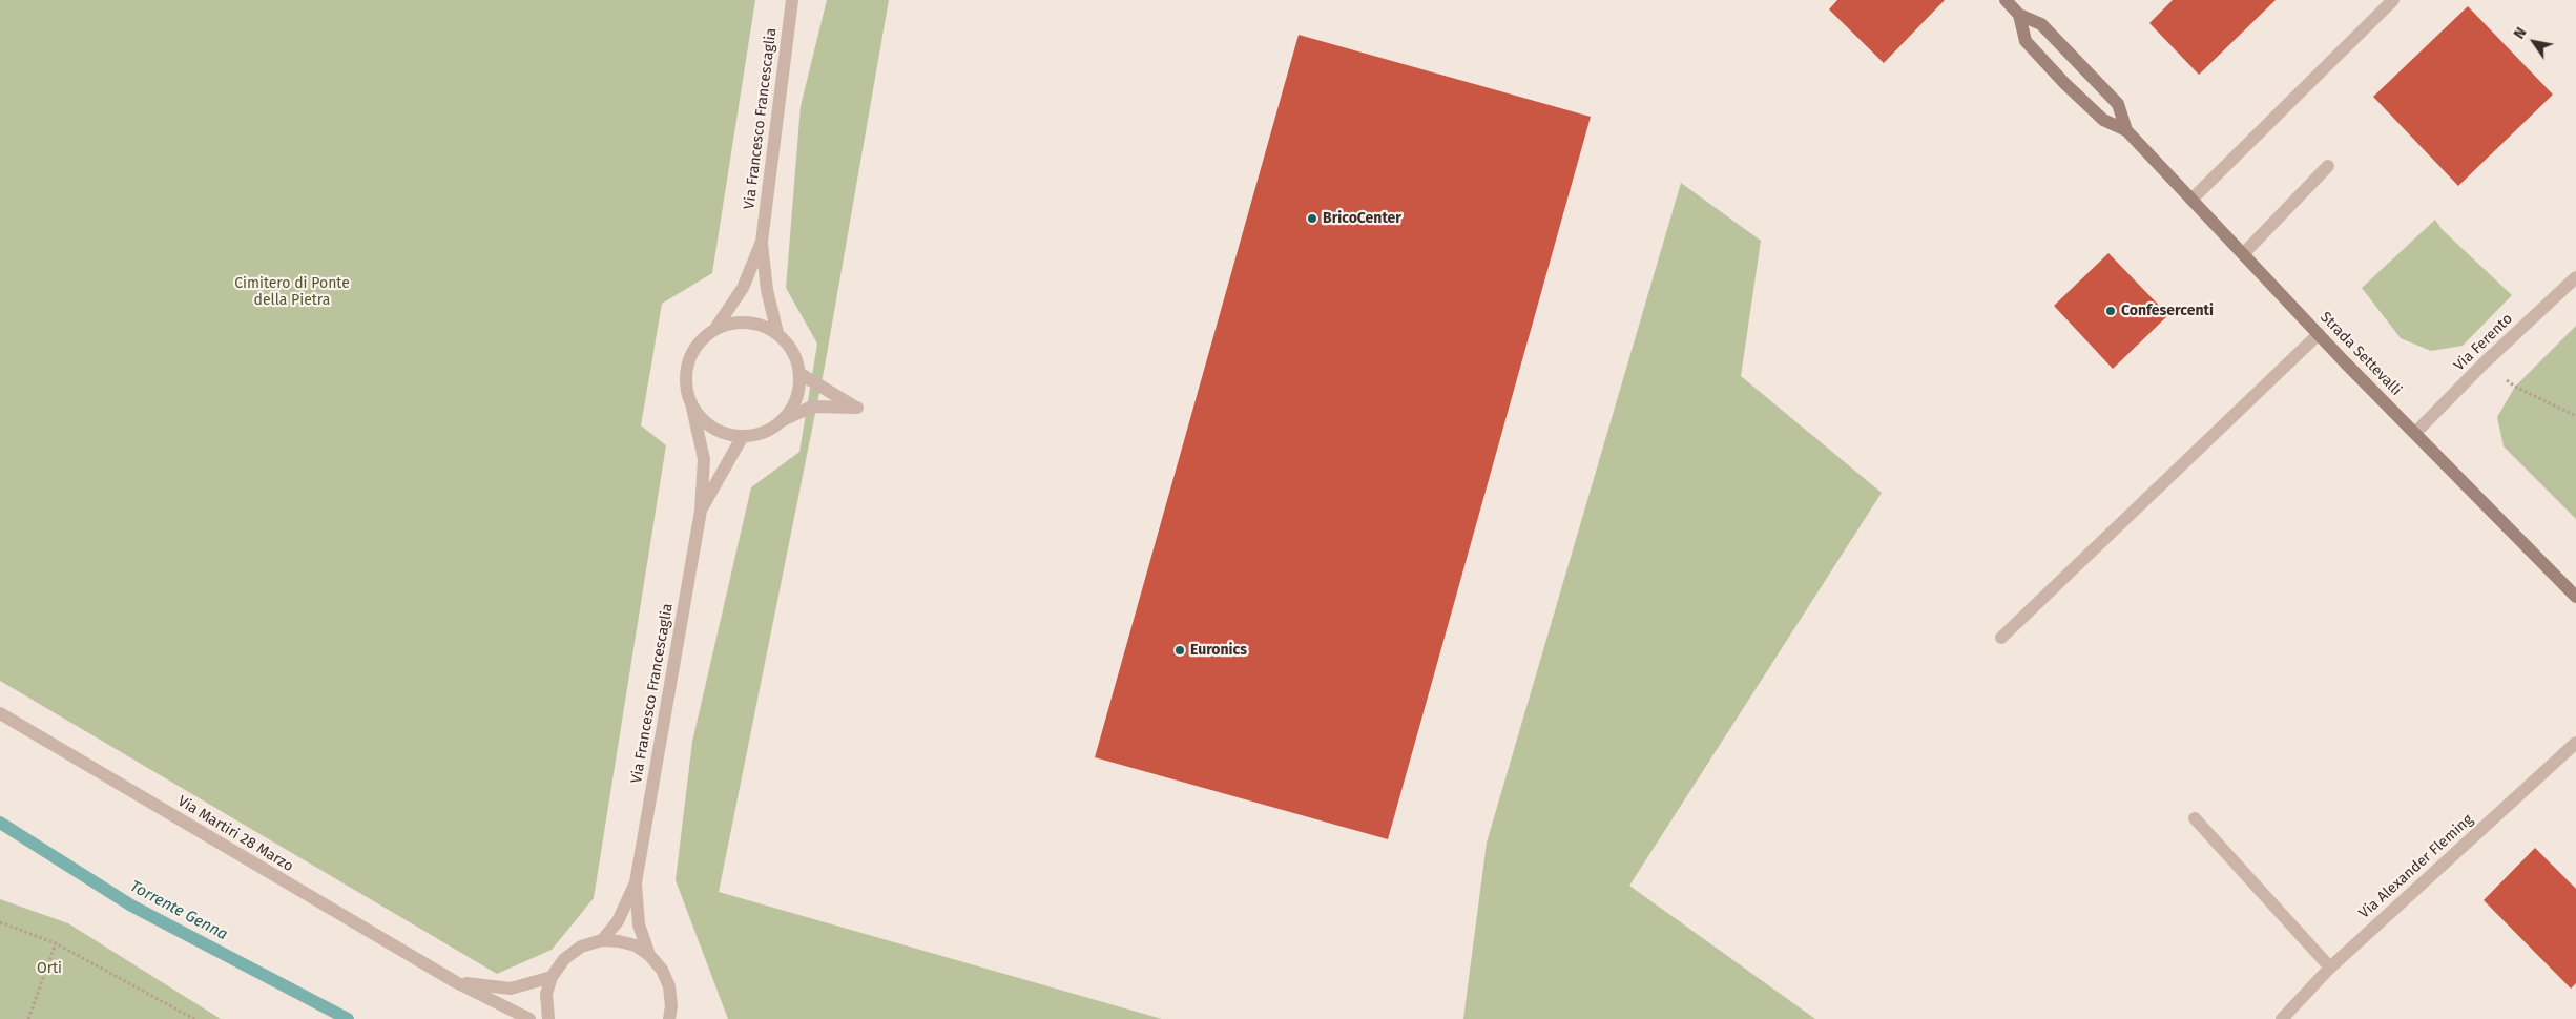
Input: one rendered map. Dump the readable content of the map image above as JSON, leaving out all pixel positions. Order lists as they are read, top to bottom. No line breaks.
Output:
{"streets":{"main road":["Strada Settevalli"],"street":["Via Francesco Francescaglia","Via Ferento","Via Martiri 28 Marzo","Via Alexander Fleming"]},"crossings":[["Via Ferento","Strada Settevalli"]],"water":["Torrente Genna"],"parks":["Cimitero di Ponte della Pietra","Orti"],"places":["BricoCenter","Confesercenti","Euronics"],"north":"top left"}
